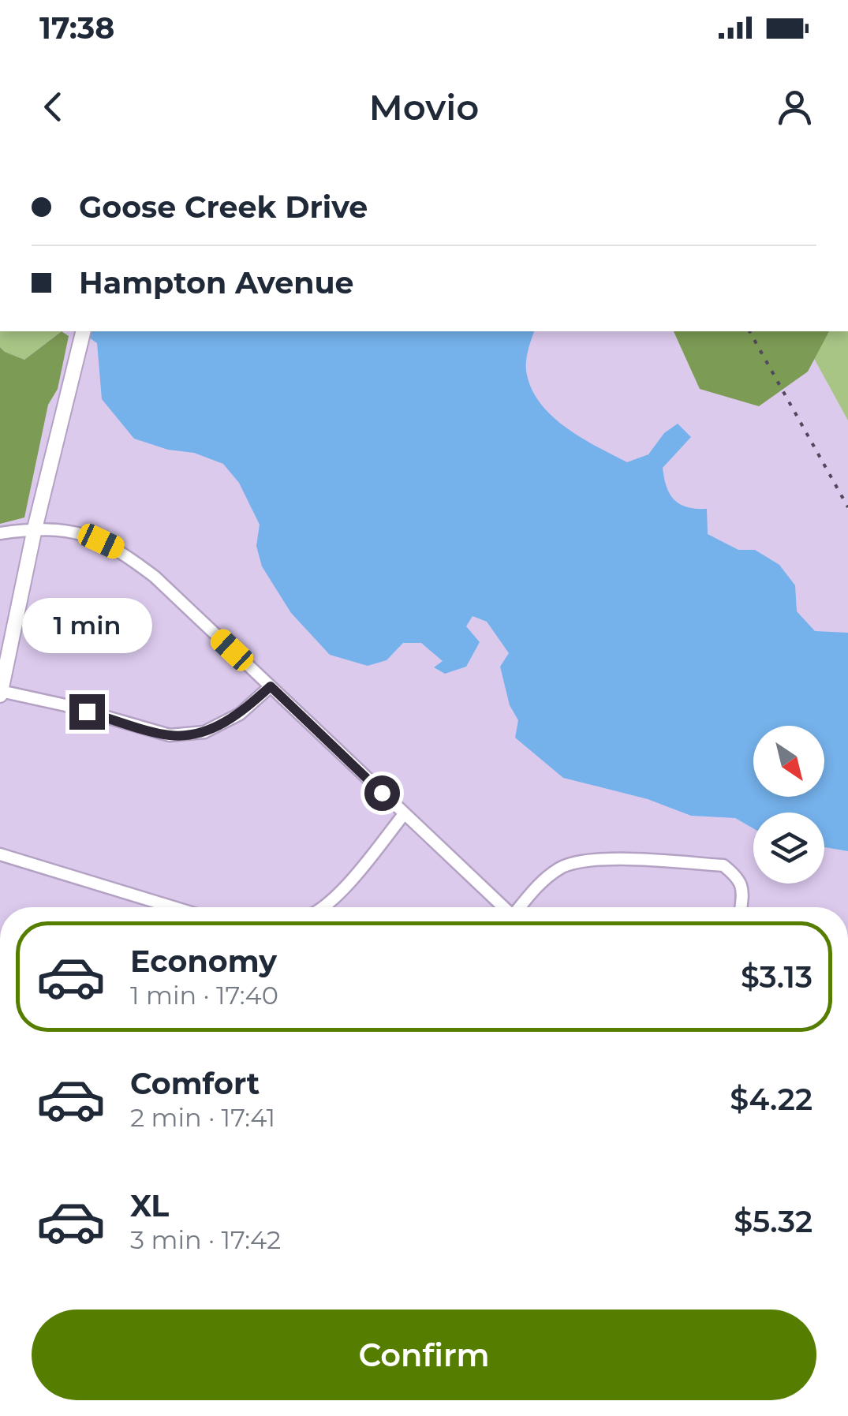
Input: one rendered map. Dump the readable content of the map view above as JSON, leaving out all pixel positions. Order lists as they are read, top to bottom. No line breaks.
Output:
{"north":"bottom right","page":{"status":"17:38","header":"Movio","banner":["Goose Creek Drive","Hampton Avenue"],"bubble":"1 min","list":[{"name":"Economy","note":"1 min · 17:40","value":"$3.13"},{"name":"Comfort","note":"2 min · 17:41","value":"$4.22"},{"name":"XL","note":"3 min · 17:42","value":"$5.32"}],"buttons":"Confirm"}}
